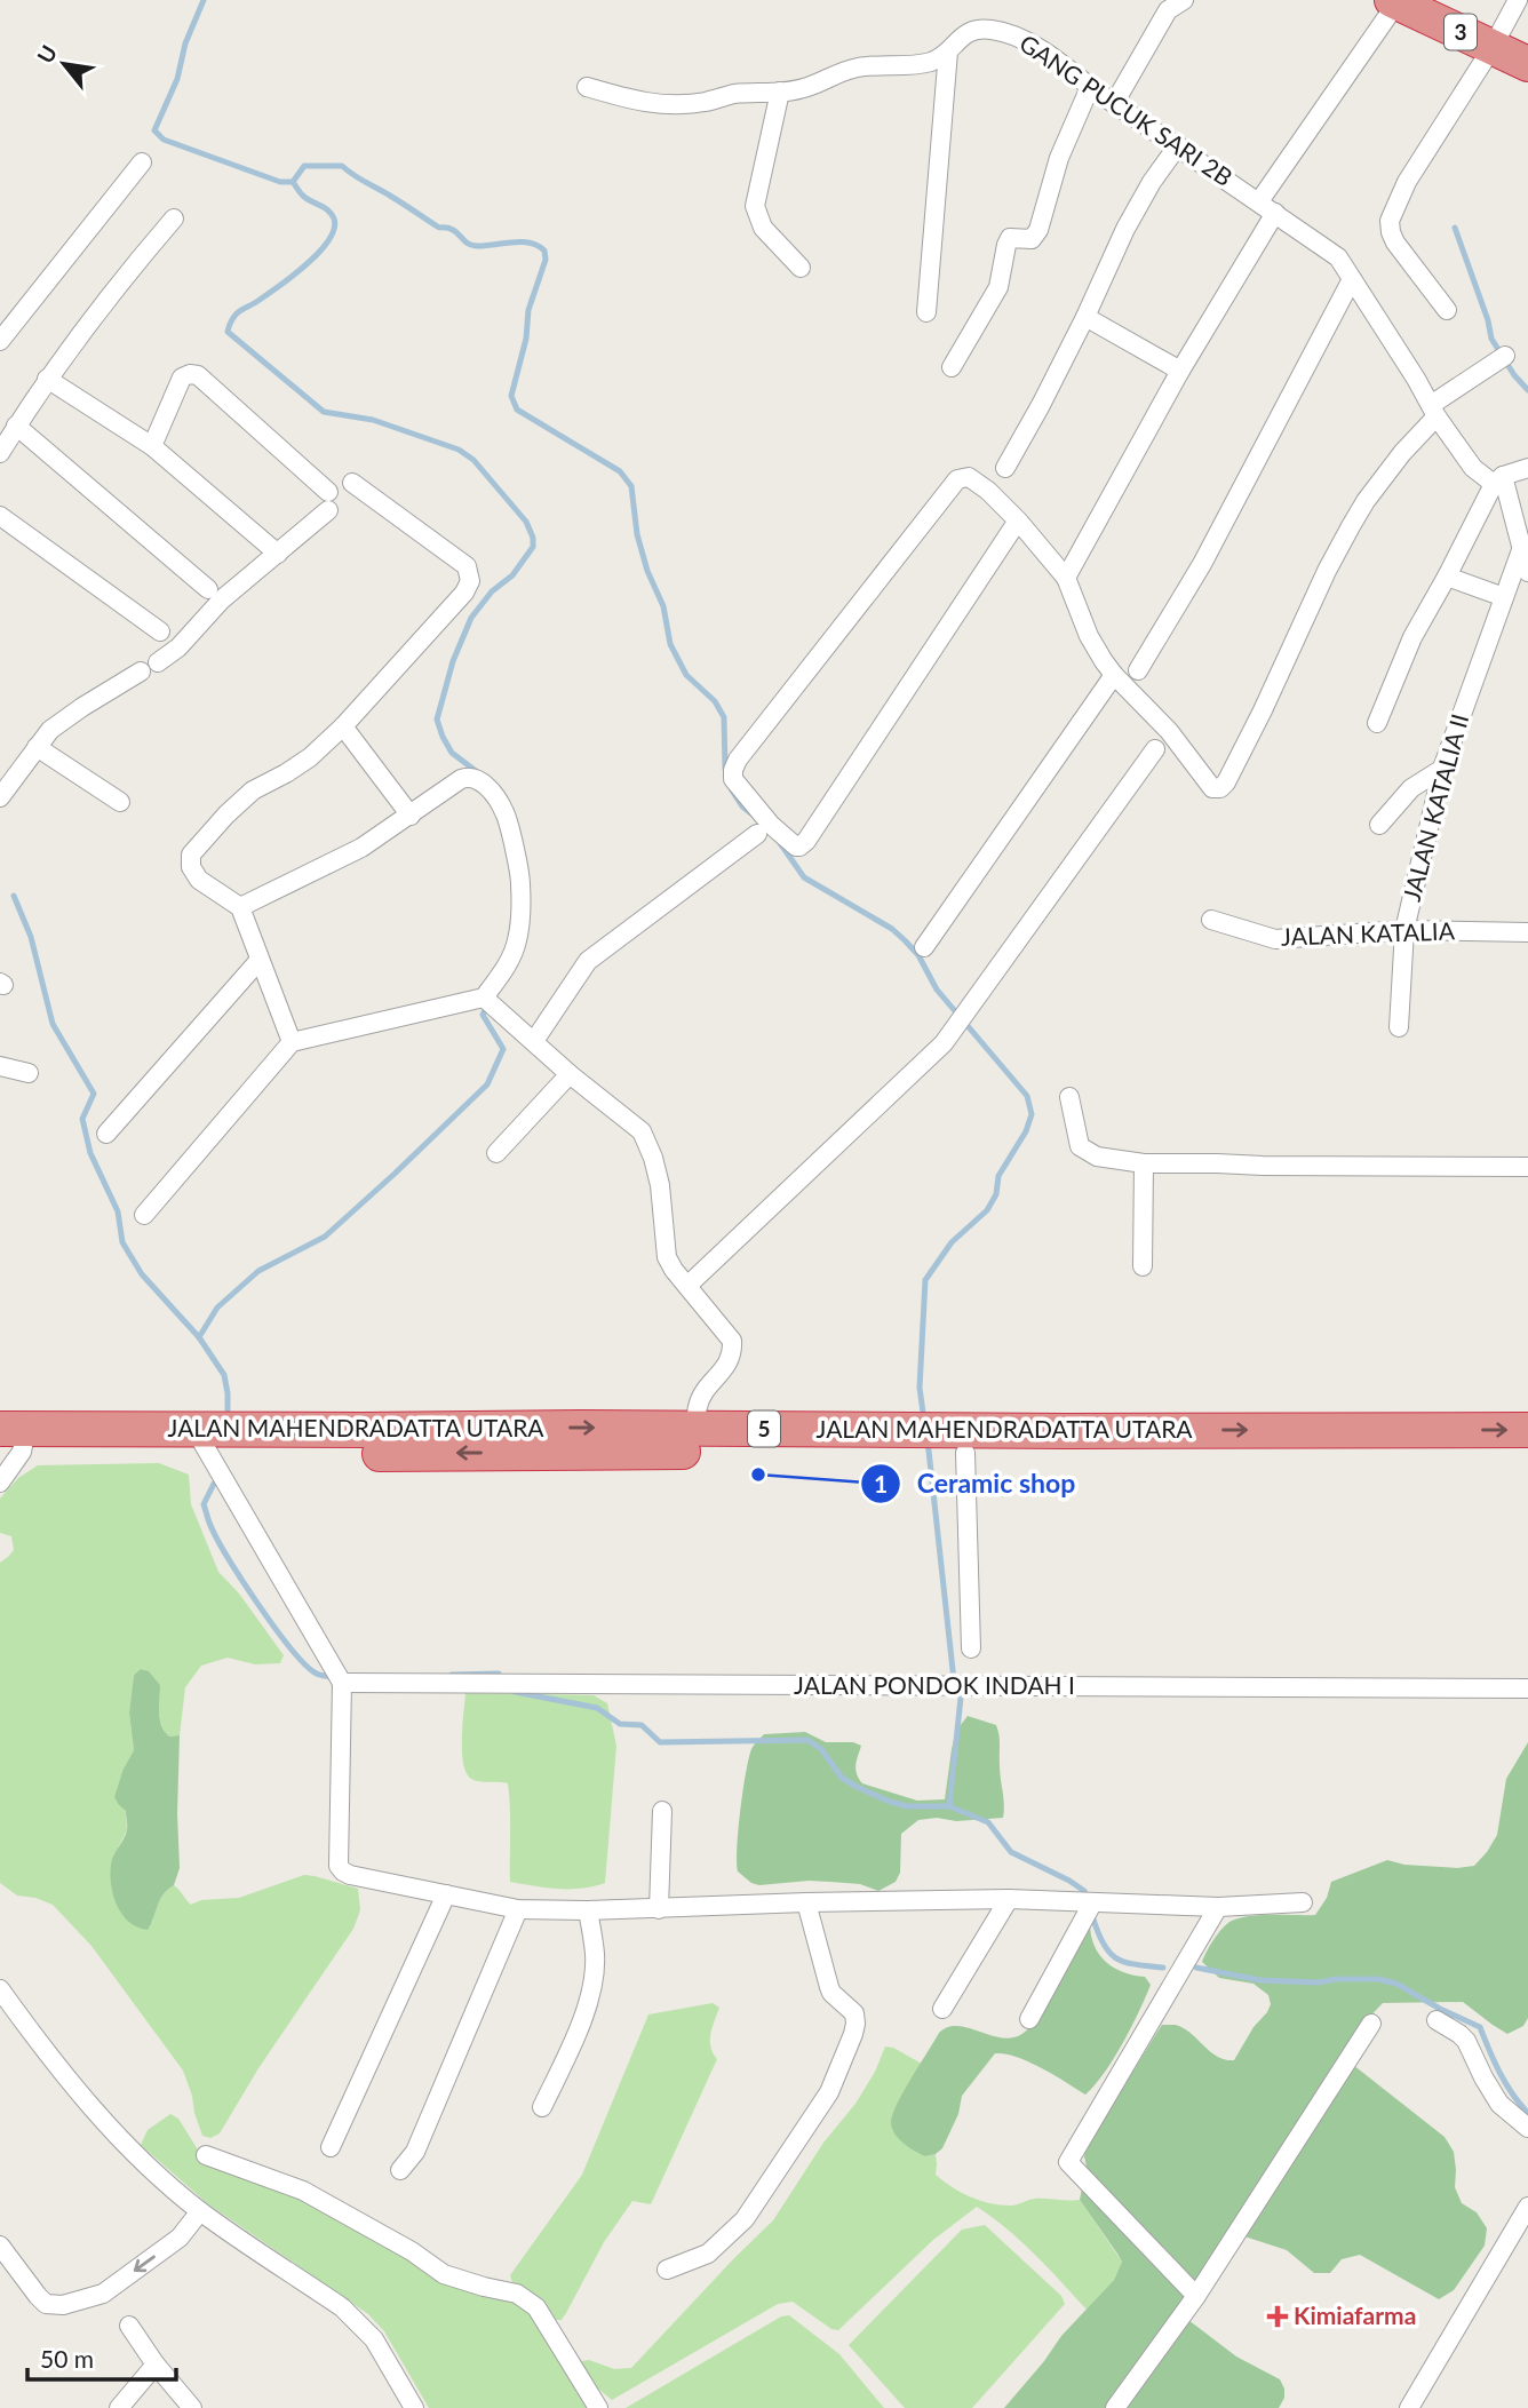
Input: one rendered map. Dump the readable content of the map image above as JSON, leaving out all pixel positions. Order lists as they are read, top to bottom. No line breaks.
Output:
{"streets":{"highway":["3","JALAN MAHENDRADATTA UTARA","5"],"street":["GANG PUCUK SARI 2B","JALAN KATALIA II","JALAN KATALIA","JALAN PONDOK INDAH I"]},"crossings":[["JALAN KATALIA II","JALAN KATALIA"]],"places":{"other":["Ceramic shop"],"health":["Kimiafarma"]},"scale_bar":"50 m","north":"top left"}
